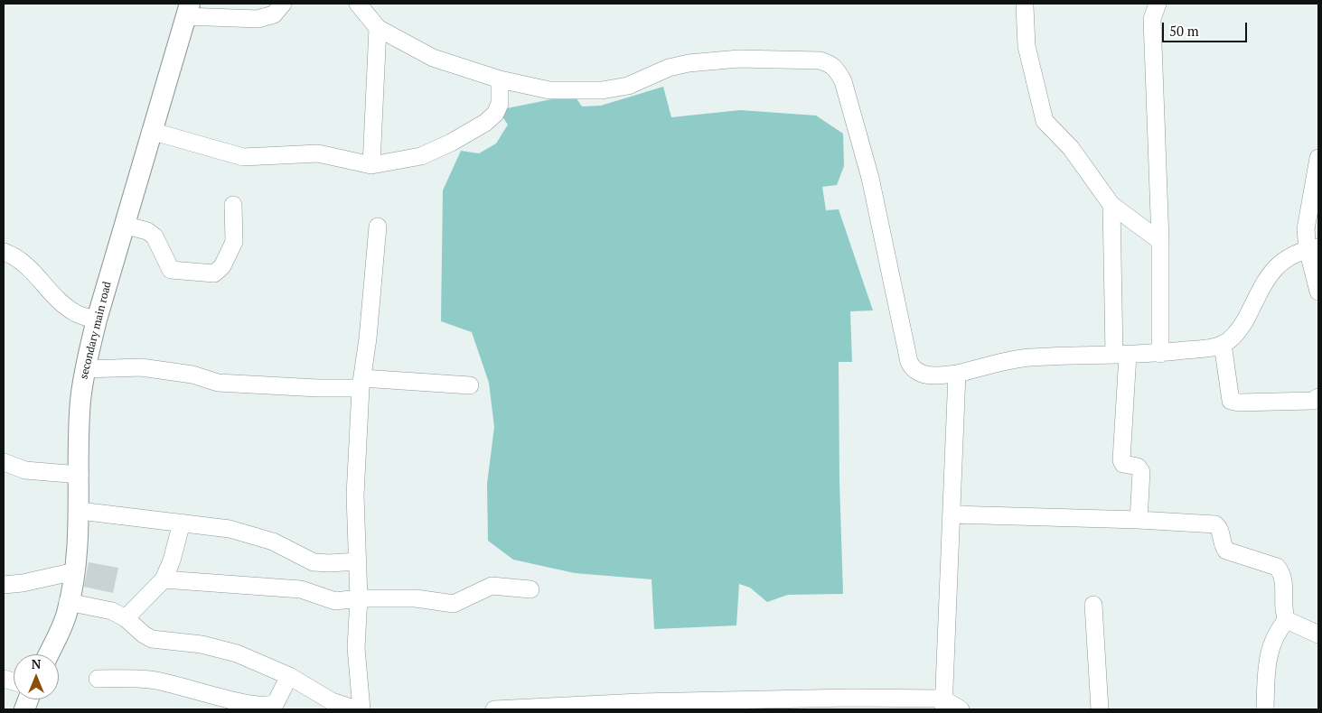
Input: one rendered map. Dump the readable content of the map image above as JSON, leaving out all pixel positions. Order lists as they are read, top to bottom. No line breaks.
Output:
{"streets":{"main road":["secondary main road"]},"scale_bar":"50 m","north":"top"}
